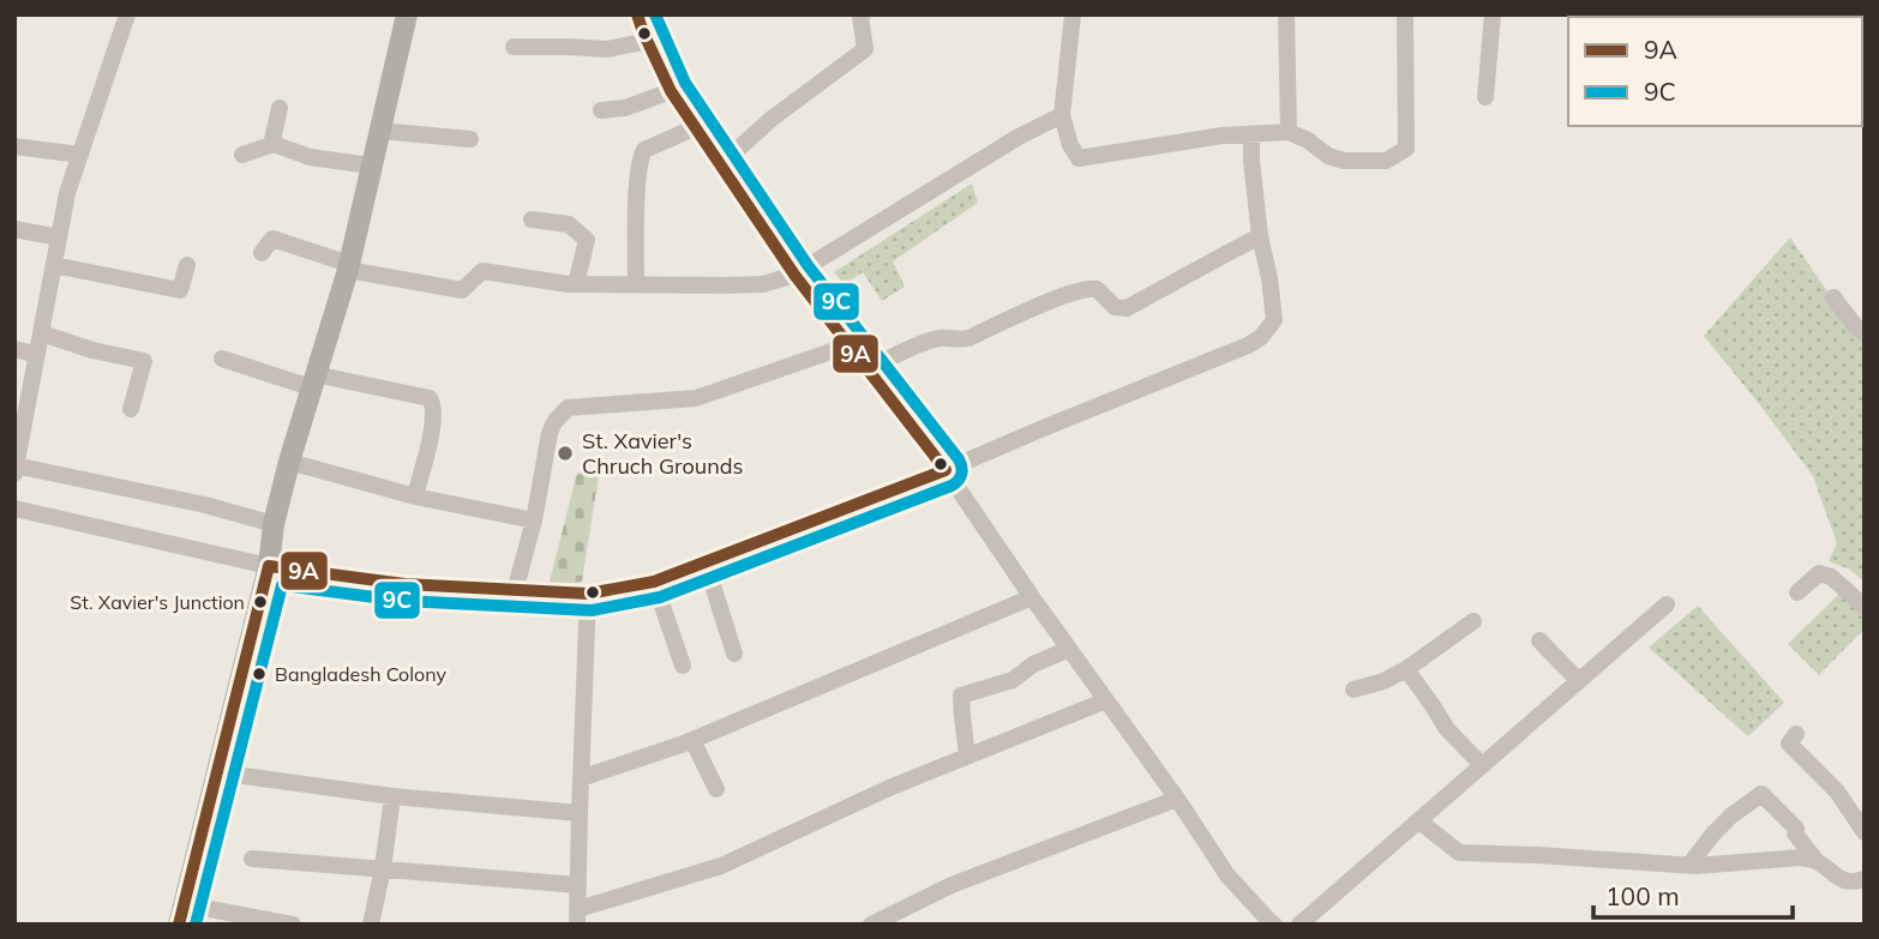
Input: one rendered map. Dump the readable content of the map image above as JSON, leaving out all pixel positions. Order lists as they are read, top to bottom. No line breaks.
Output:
{"places":["St. Xavier's Chruch Grounds","St. Xavier's Junction","Bangladesh Colony"],"lines":["transit line 9A","transit line 9C"],"legend":["9A","9C"],"scale_bar":"100 m"}
